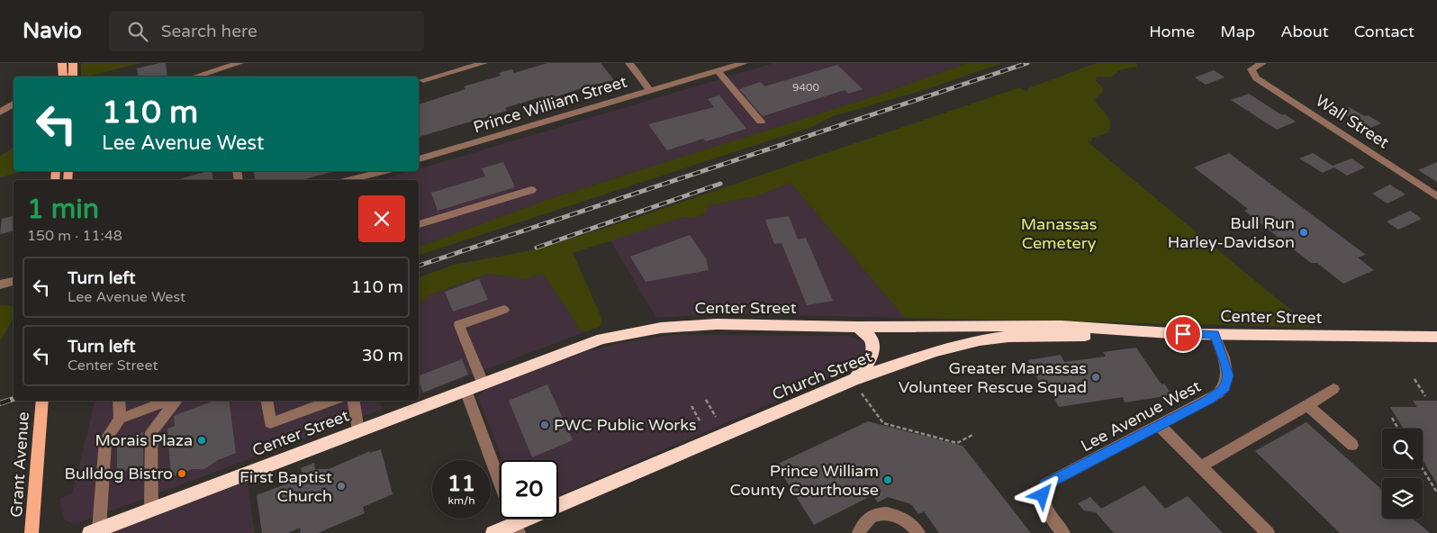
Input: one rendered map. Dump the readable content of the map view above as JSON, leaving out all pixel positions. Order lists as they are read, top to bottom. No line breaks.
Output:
{"streets":{"highway":["Center Street","Church Street"],"main road":["Grant Avenue"],"street":["Prince William Street","Wall Street","Lee Avenue West"]},"crossings":[["Center Street","Church Street"],["Center Street","Lee Avenue West"]],"parks":["Manassas Cemetery"],"places":["Bull Run Harley-Davidson","Greater Manassas Volunteer Rescue Squad","PWC Public Works","Morais Plaza","Bulldog Bistro","Prince William County Courthouse","First Baptist Church"],"house_numbers":["9400"],"page":{"header":"Navio","search":"Search here","nav":["Home","Map","About","Contact"],"turn":["110 m","Lee Avenue West"],"heading":["1 min","150 m · 11:48"],"list":[{"name":"Turn left","note":"Lee Avenue West","value":"110 m"},{"name":"Turn left","note":"Center Street","value":"30 m"}],"speed":"11 km/h","limit":"20"}}
